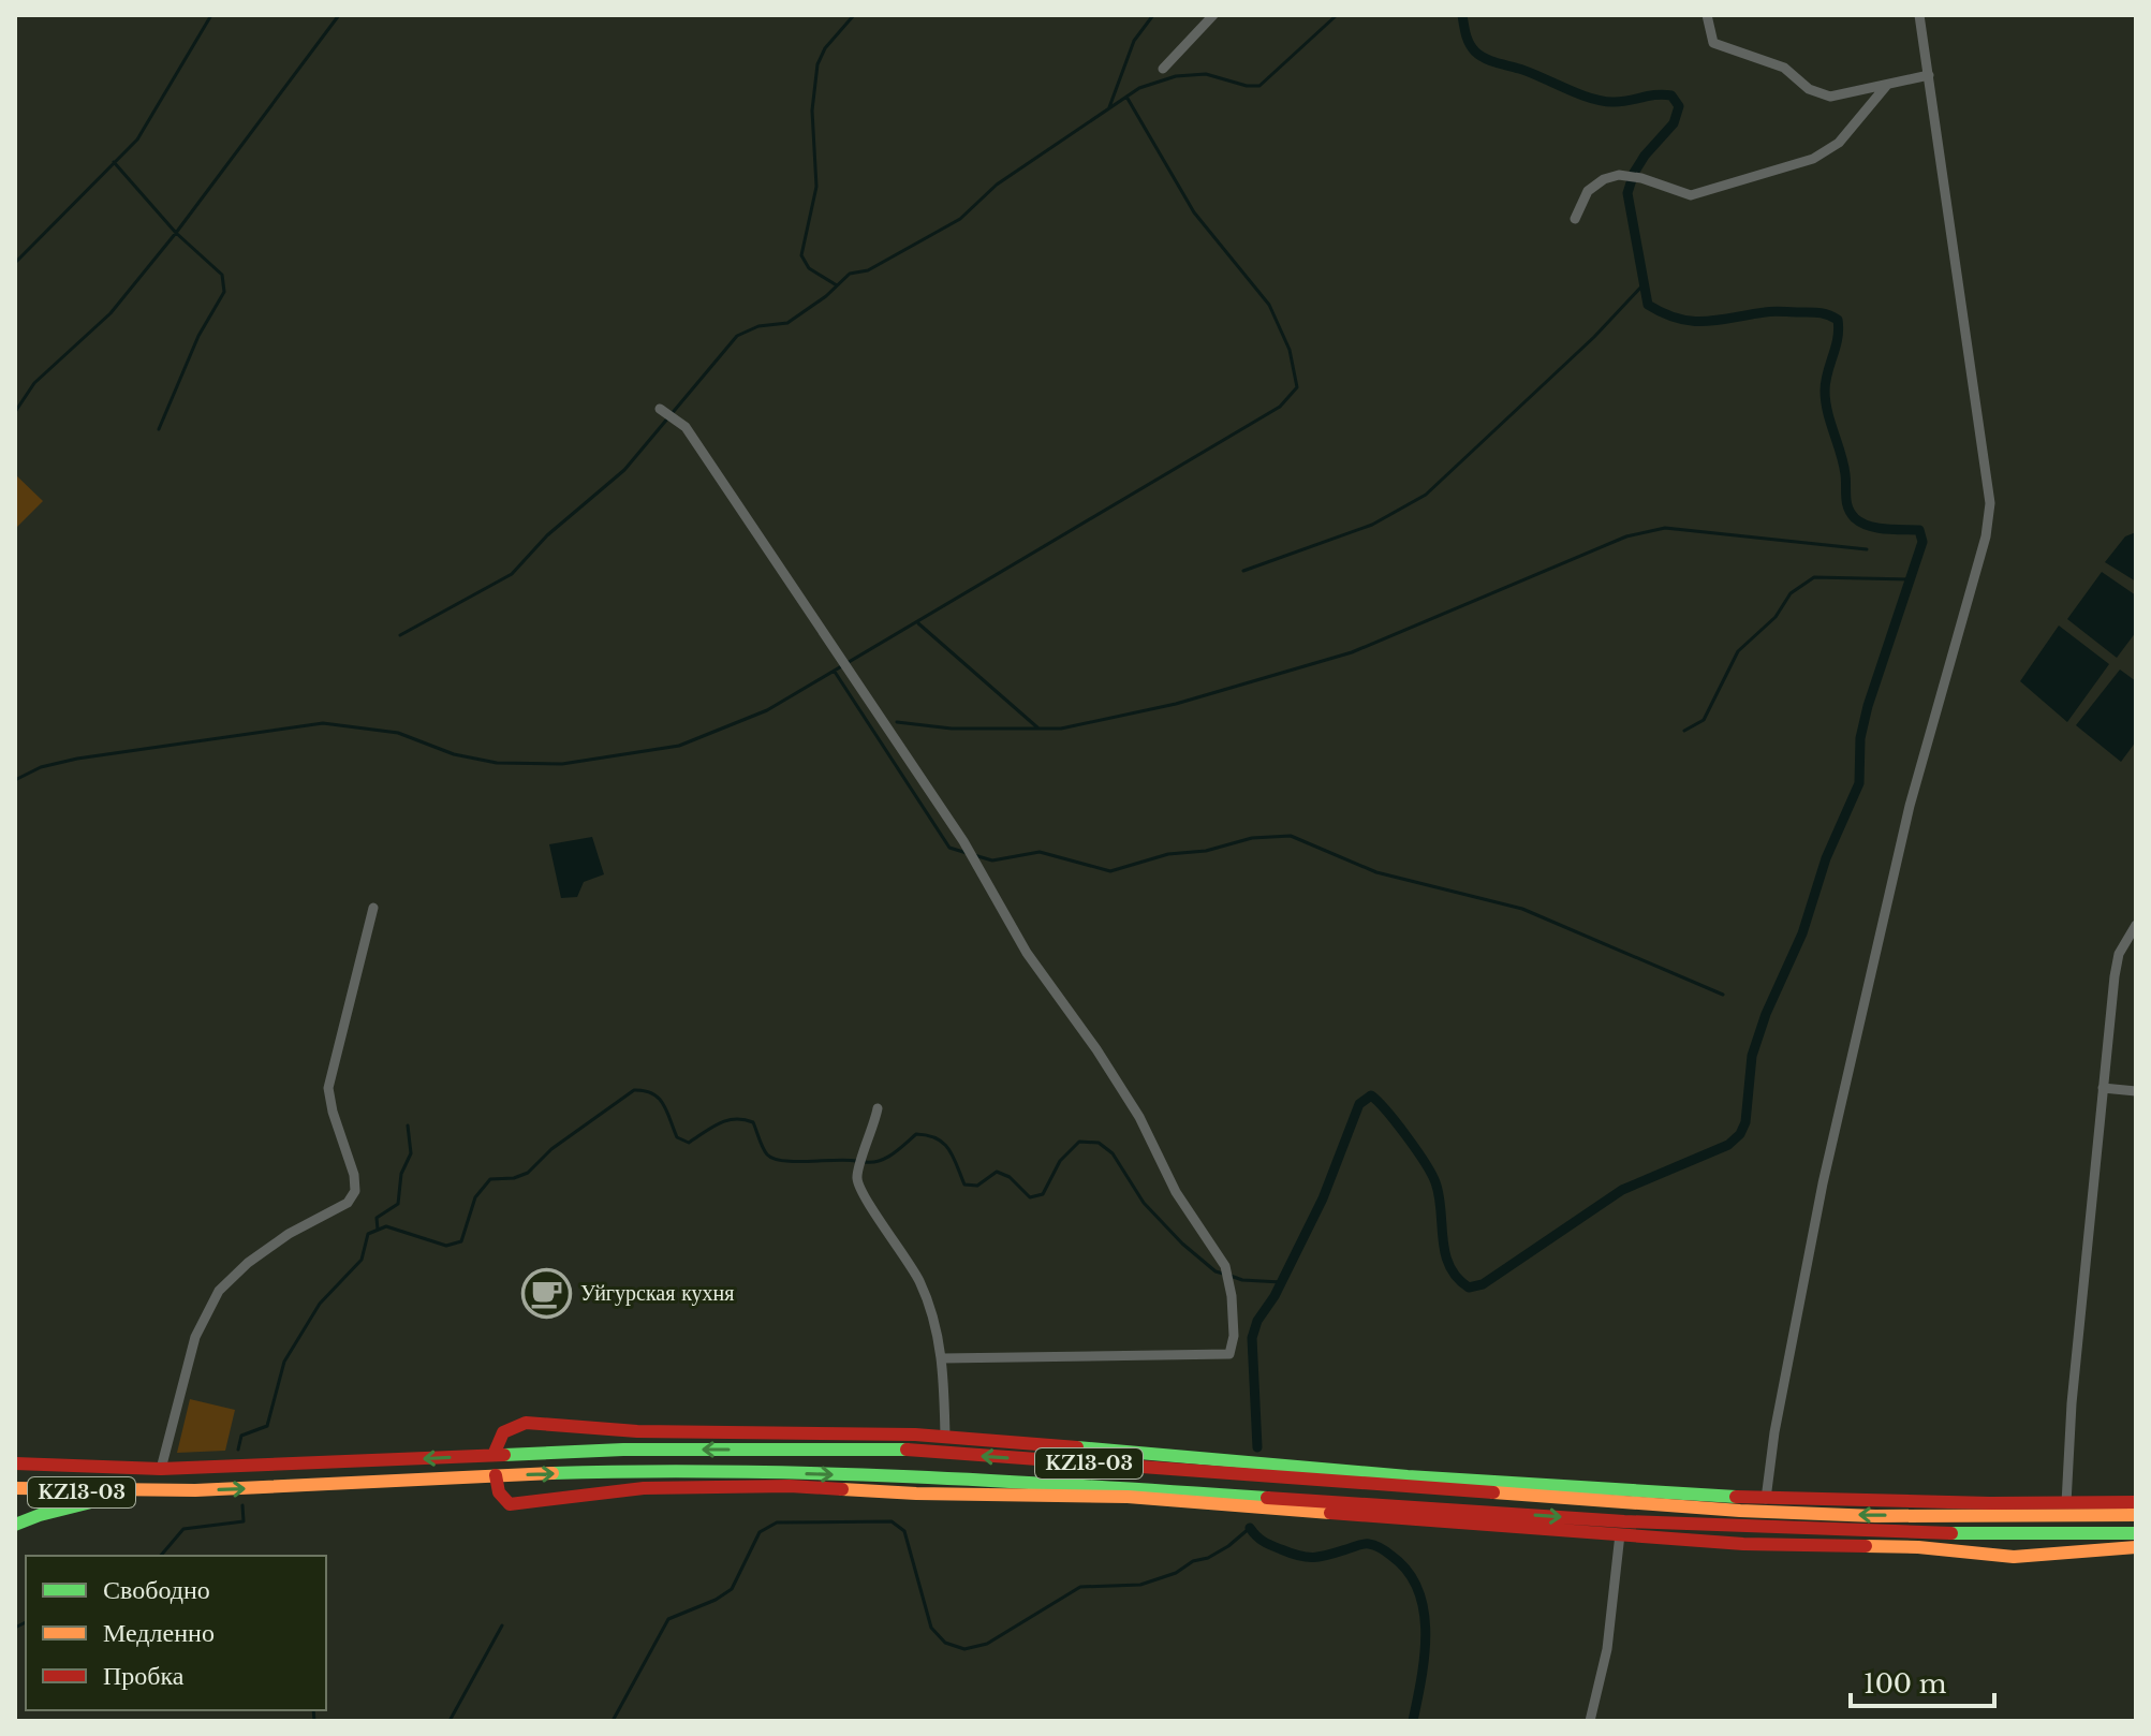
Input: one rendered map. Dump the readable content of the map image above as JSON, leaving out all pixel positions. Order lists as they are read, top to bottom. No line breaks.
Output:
{"streets":{"main road":["KZ13-03"]},"places":{"cafe":["Уйгурская кухня"]},"legend":["Свободно","Медленно","Пробка"],"scale_bar":"100 m"}
